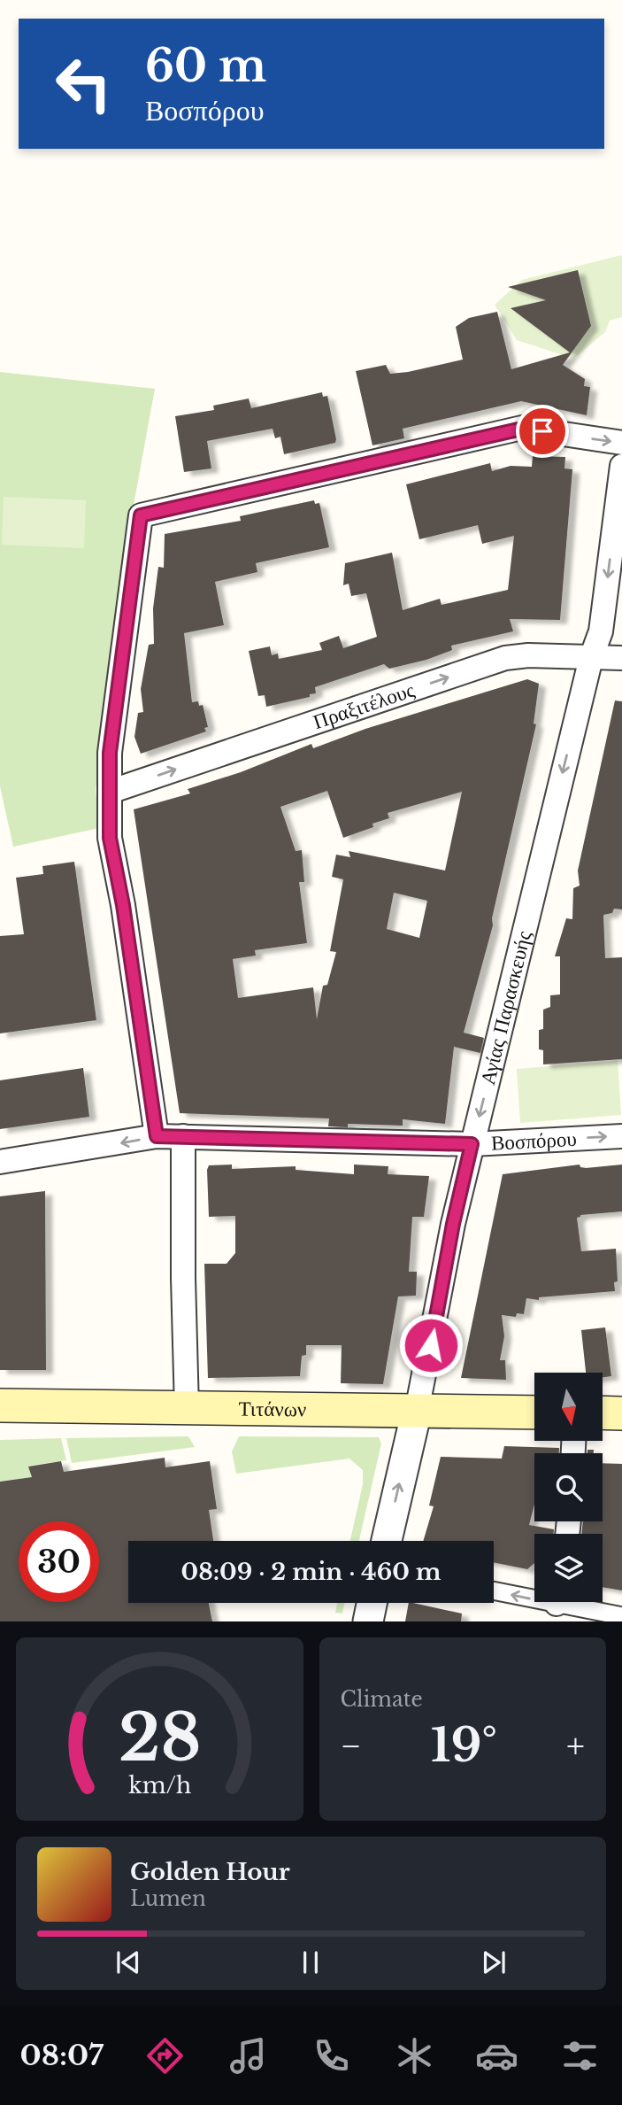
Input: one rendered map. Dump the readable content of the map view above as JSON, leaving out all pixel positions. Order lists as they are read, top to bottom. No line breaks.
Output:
{"streets":{"main road":["Τιτάνων"],"street":["Πραξιτέλους","Αγίας Παρασκευής","Βοσπόρου"]},"crossings":[["Πραξιτέλους","Αγίας Παρασκευής"],["Αγίας Παρασκευής","Βοσπόρου"],["Αγίας Παρασκευής","Τιτάνων"]],"one_way":["Πραξιτέλους"],"north":"bottom","page":{"turn":["60 m","Βοσπόρου"],"limit":"30","trip":"08:09 · 2 min · 460 m","tile":"Climate","heat":["−","19°","+"],"song":["Golden Hour","Lumen"],"tabs":"08:07","gauge":["28","km/h"]}}
